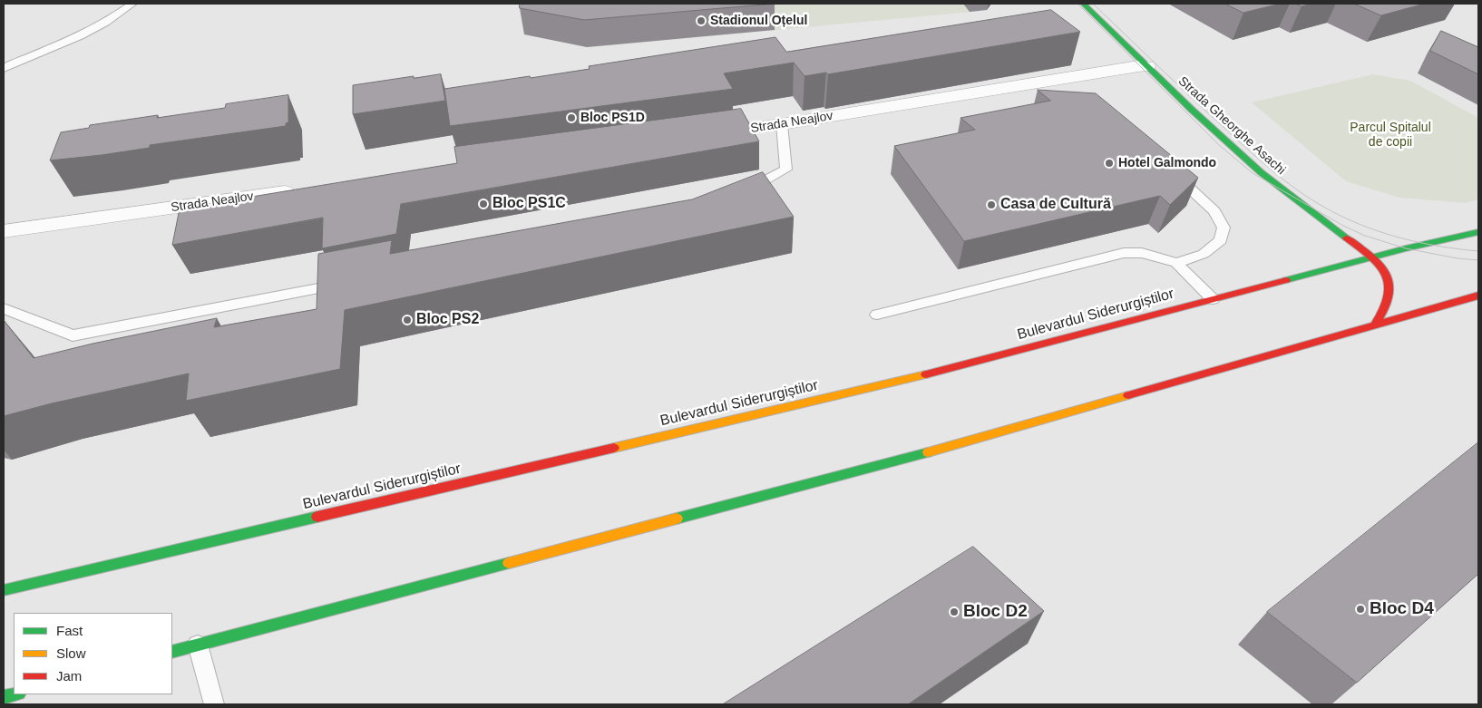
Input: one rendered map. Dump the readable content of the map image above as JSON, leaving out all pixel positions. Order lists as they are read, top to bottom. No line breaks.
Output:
{"streets":{"main road":["Strada Gheorghe Asachi","Bulevardul Siderurgiștilor"],"street":["Strada Neajlov"]},"crossings":[["Strada Neajlov","Strada Gheorghe Asachi"],["Strada Gheorghe Asachi","Bulevardul Siderurgiștilor"]],"parks":["Parcul Spitalul de copii"],"places":["Stadionul Oțelul","Bloc PS1D","Hotel Galmondo","Bloc PS1C","Casa de Cultură","Bloc PS2","Bloc D4","Bloc D2"],"legend":["Fast","Slow","Jam"]}
